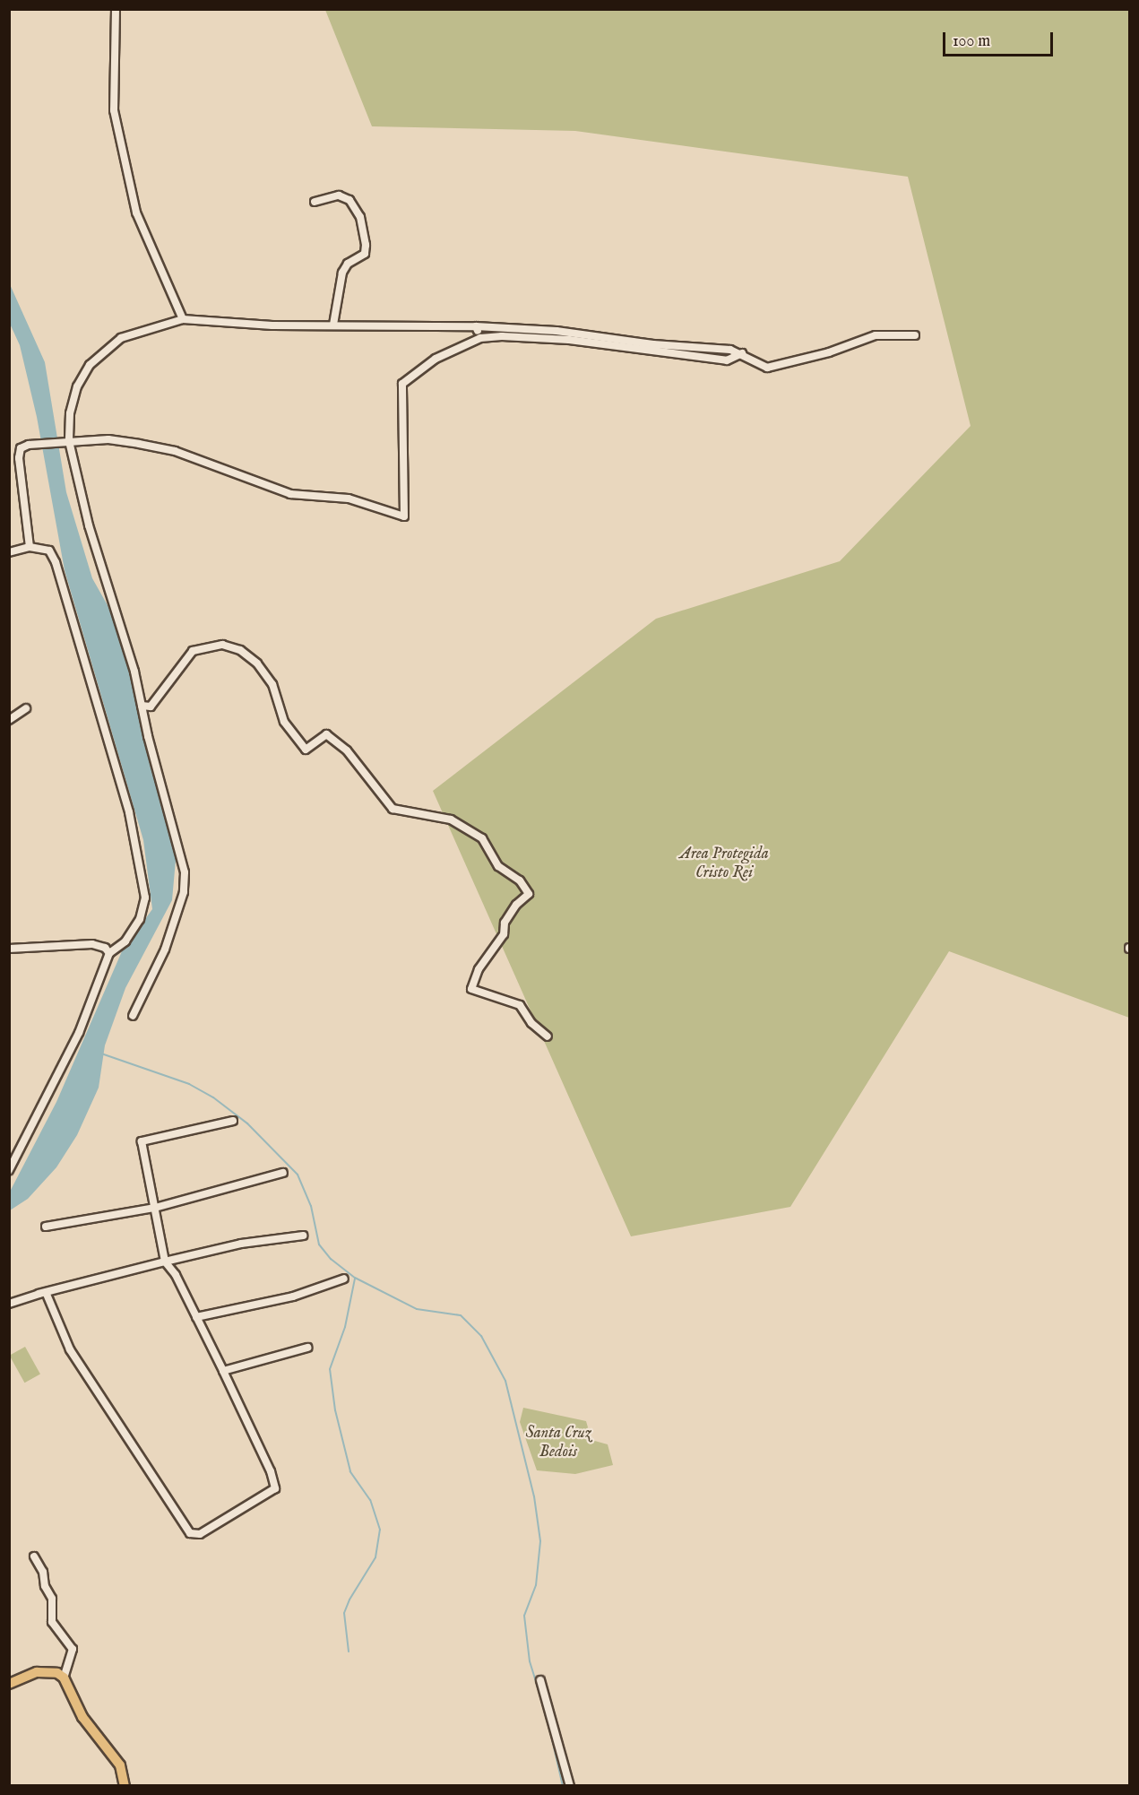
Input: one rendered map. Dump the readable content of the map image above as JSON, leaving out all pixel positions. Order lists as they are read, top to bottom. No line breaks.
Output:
{"parks":["Area Protegida Cristo Rei","Santa Cruz Bedois"],"scale_bar":"100 m"}
